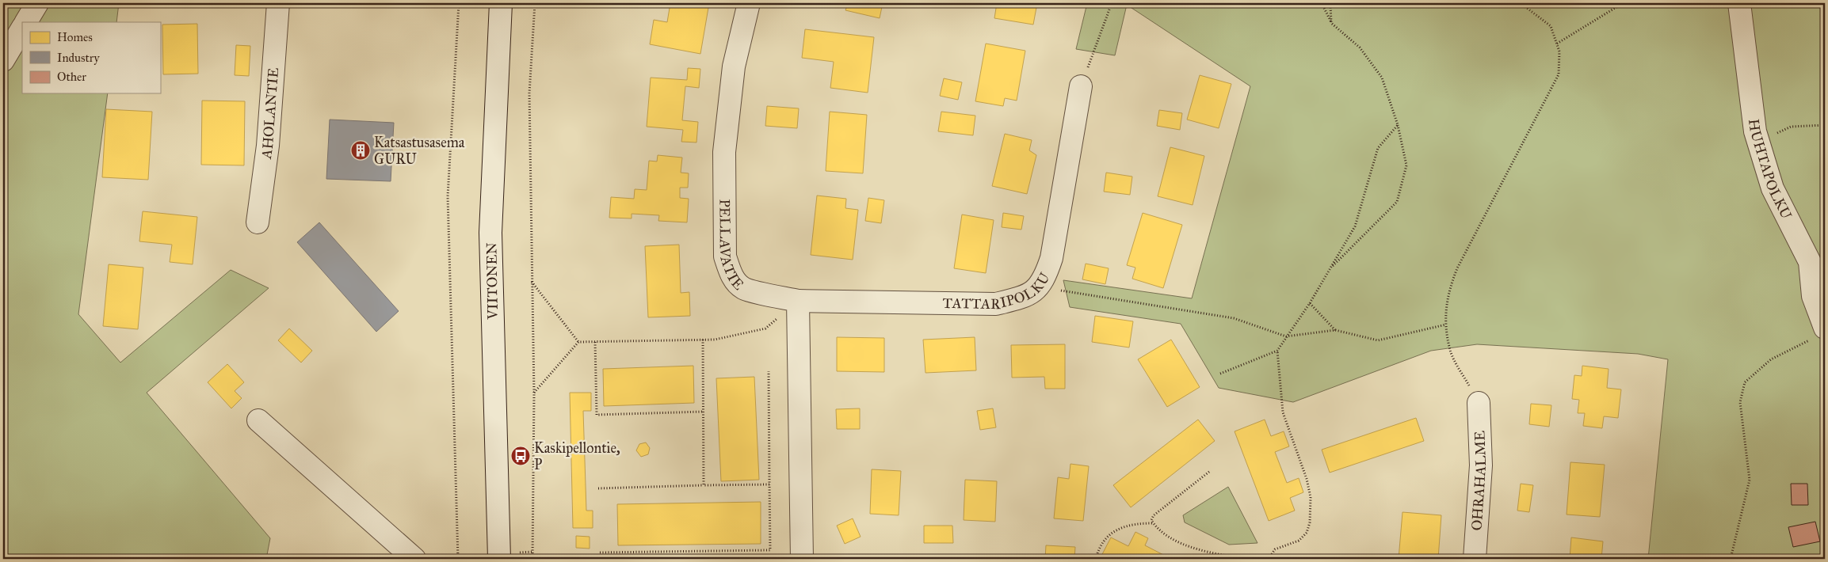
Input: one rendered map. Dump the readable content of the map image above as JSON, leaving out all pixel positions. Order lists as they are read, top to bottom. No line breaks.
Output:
{"streets":{"street":["AHOLANTIE","HUHTAPOLKU","PELLAVATIE","VIITONEN","TATTARIPOLKU","OHRAHALME"]},"crossings":[["PELLAVATIE","TATTARIPOLKU"]],"places":{"building":["Katsastusasema GURU"],"bus stop":["Kaskipellontie, P"]},"legend":["Homes","Industry","Other"]}
